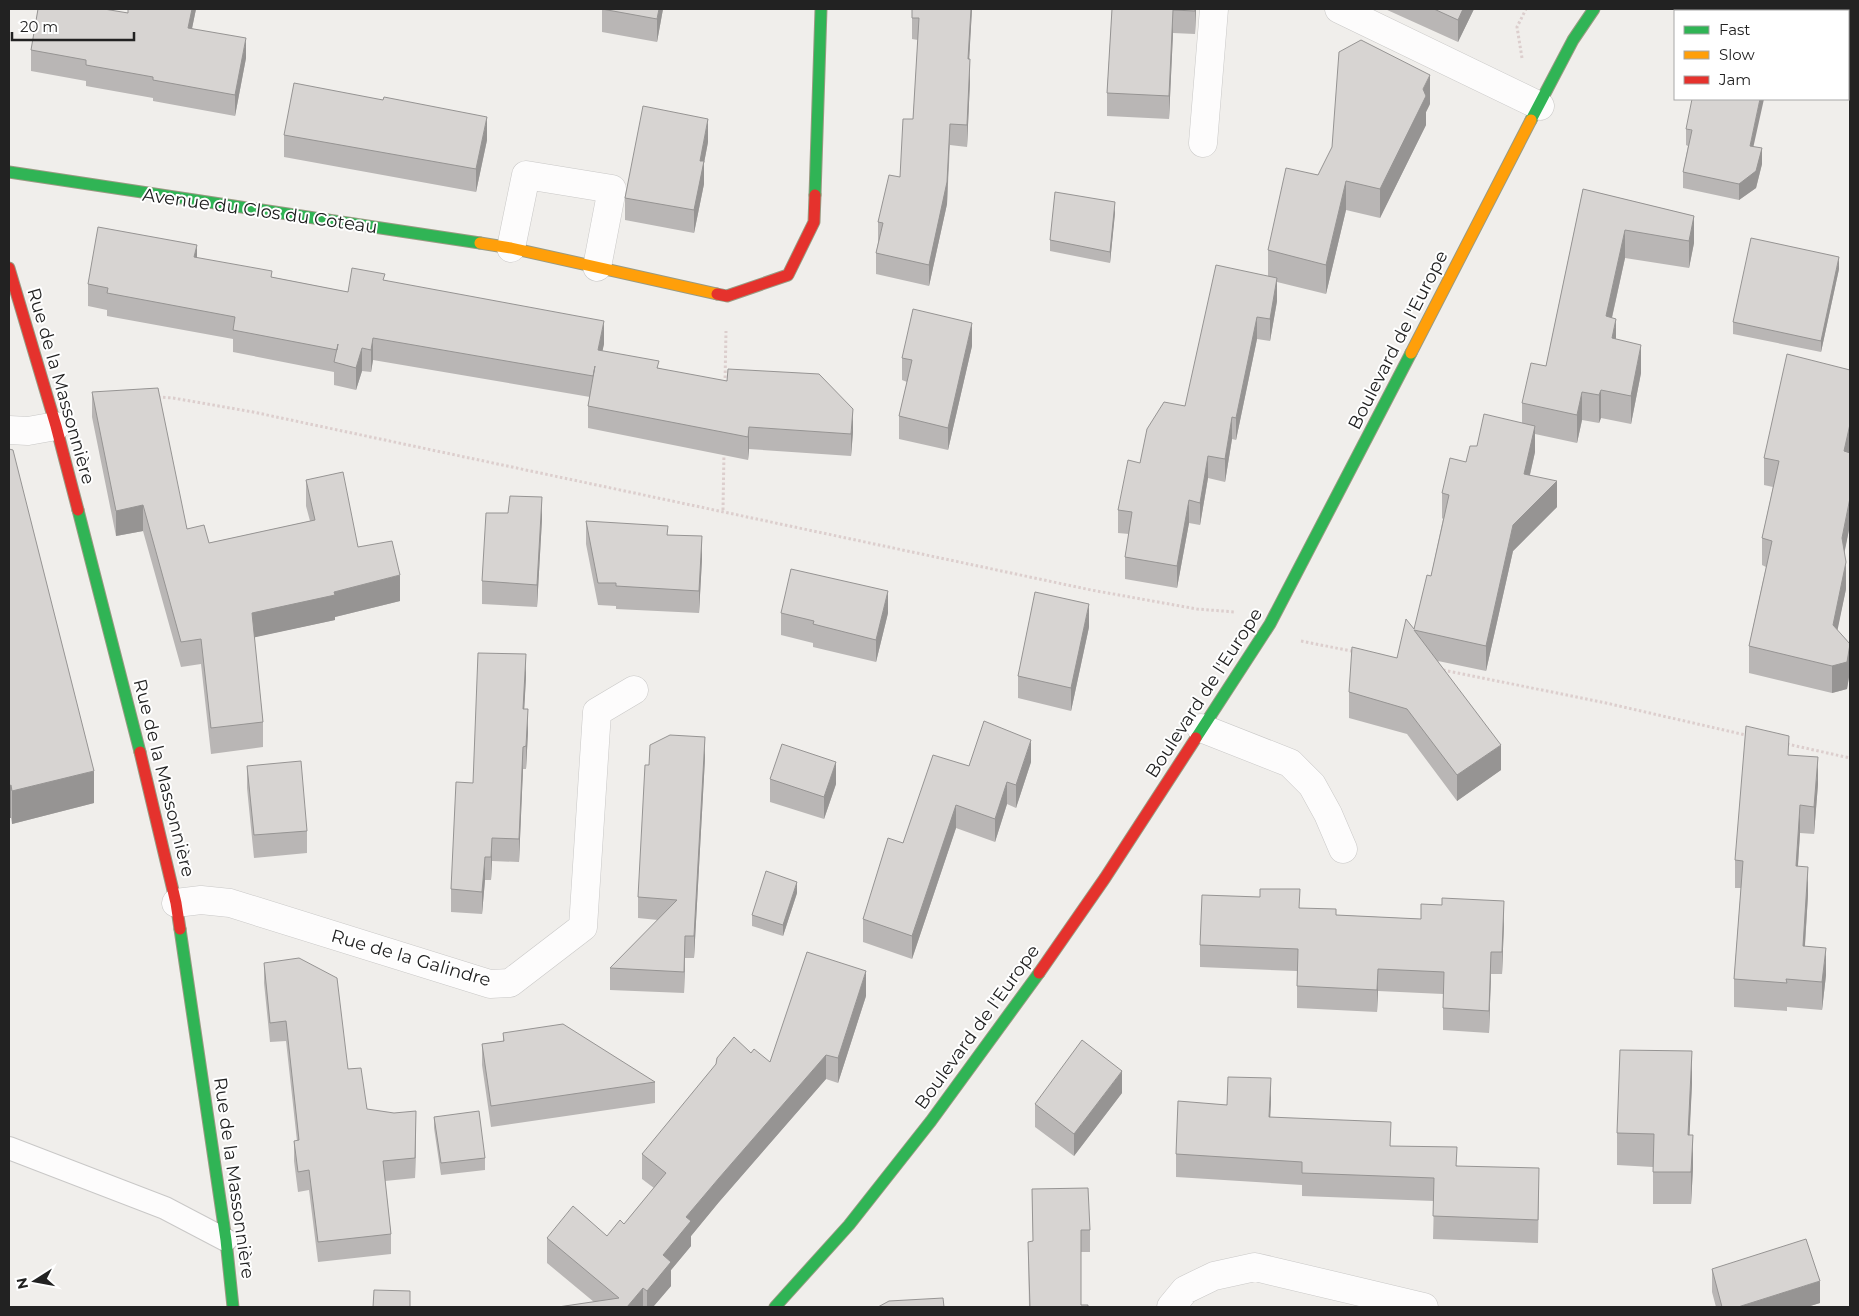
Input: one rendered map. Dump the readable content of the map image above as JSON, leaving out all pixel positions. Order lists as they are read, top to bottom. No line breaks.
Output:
{"streets":{"street":["Avenue du Clos du Coteau","Boulevard de l'Europe","Rue de la Massonnière","Rue de la Galindre"]},"crossings":[["Rue de la Massonnière","Rue de la Galindre"]],"legend":["Fast","Slow","Jam"],"scale_bar":"20 m","north":"left"}
